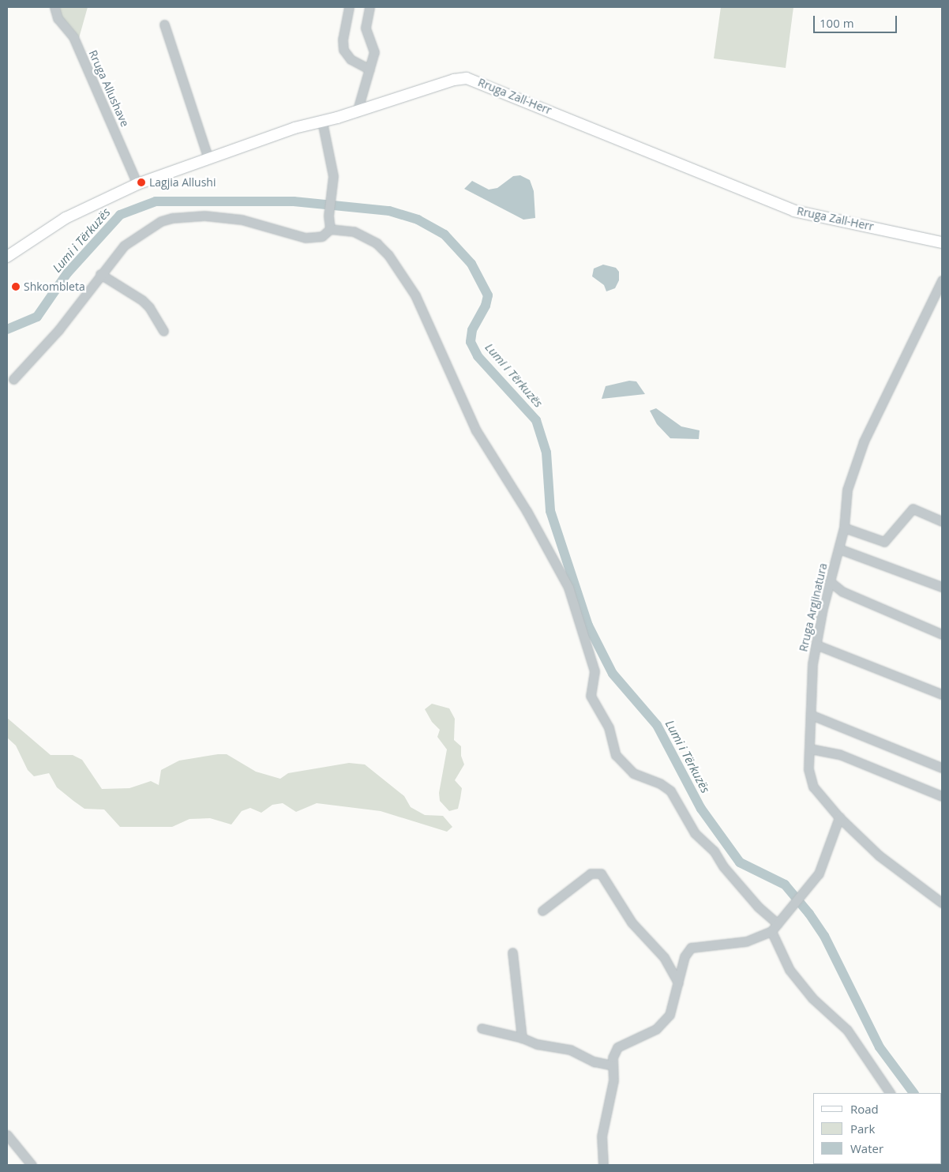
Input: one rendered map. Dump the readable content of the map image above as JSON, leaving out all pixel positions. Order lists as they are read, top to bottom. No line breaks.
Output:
{"streets":{"main road":["Rruga Zall-Herr"],"street":["Rruga Allushave","Rruga Argjinatura"]},"crossings":[["Rruga Allushave","Rruga Zall-Herr"]],"water":["Lumi i Tërkuzës"],"places":["Lagjia Allushi","Shkombleta"],"legend":["Road","Park","Water"],"scale_bar":"100 m"}
